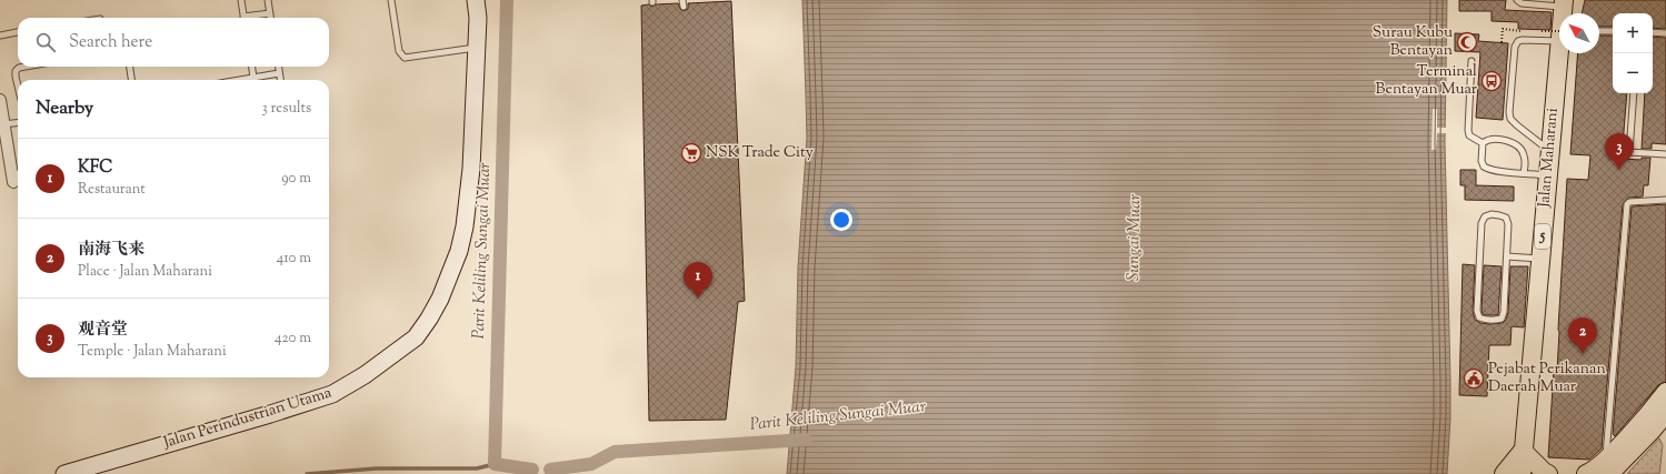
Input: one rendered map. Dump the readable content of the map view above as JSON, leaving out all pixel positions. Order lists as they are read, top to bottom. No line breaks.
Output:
{"streets":{"main road":["Jalan Maharani","5"],"street":["Jalan Perindustrian Utama"]},"water":["Sungai Muar","Parit Keliling Sungai Muar"],"places":{"mosque":["Surau Kubu Bentayan"],"bus stop":["Terminal Bentayan Muar"],"supermarket":["NSK Trade City"],"public building":["Pejabat Perikanan Daerah Muar"]},"north":"top left","page":{"map_buttons":["+","−"],"search":"Search here","heading":["Nearby","3 results"],"pins":["3","1","2"],"list":[{"mark":"1","name":"KFC","note":"Restaurant","value":"90 m"},{"mark":"2","name":"南海飞来","note":"Place · Jalan Maharani","value":"410 m"},{"mark":"3","name":"观音堂","note":"Temple · Jalan Maharani","value":"420 m"}]}}
